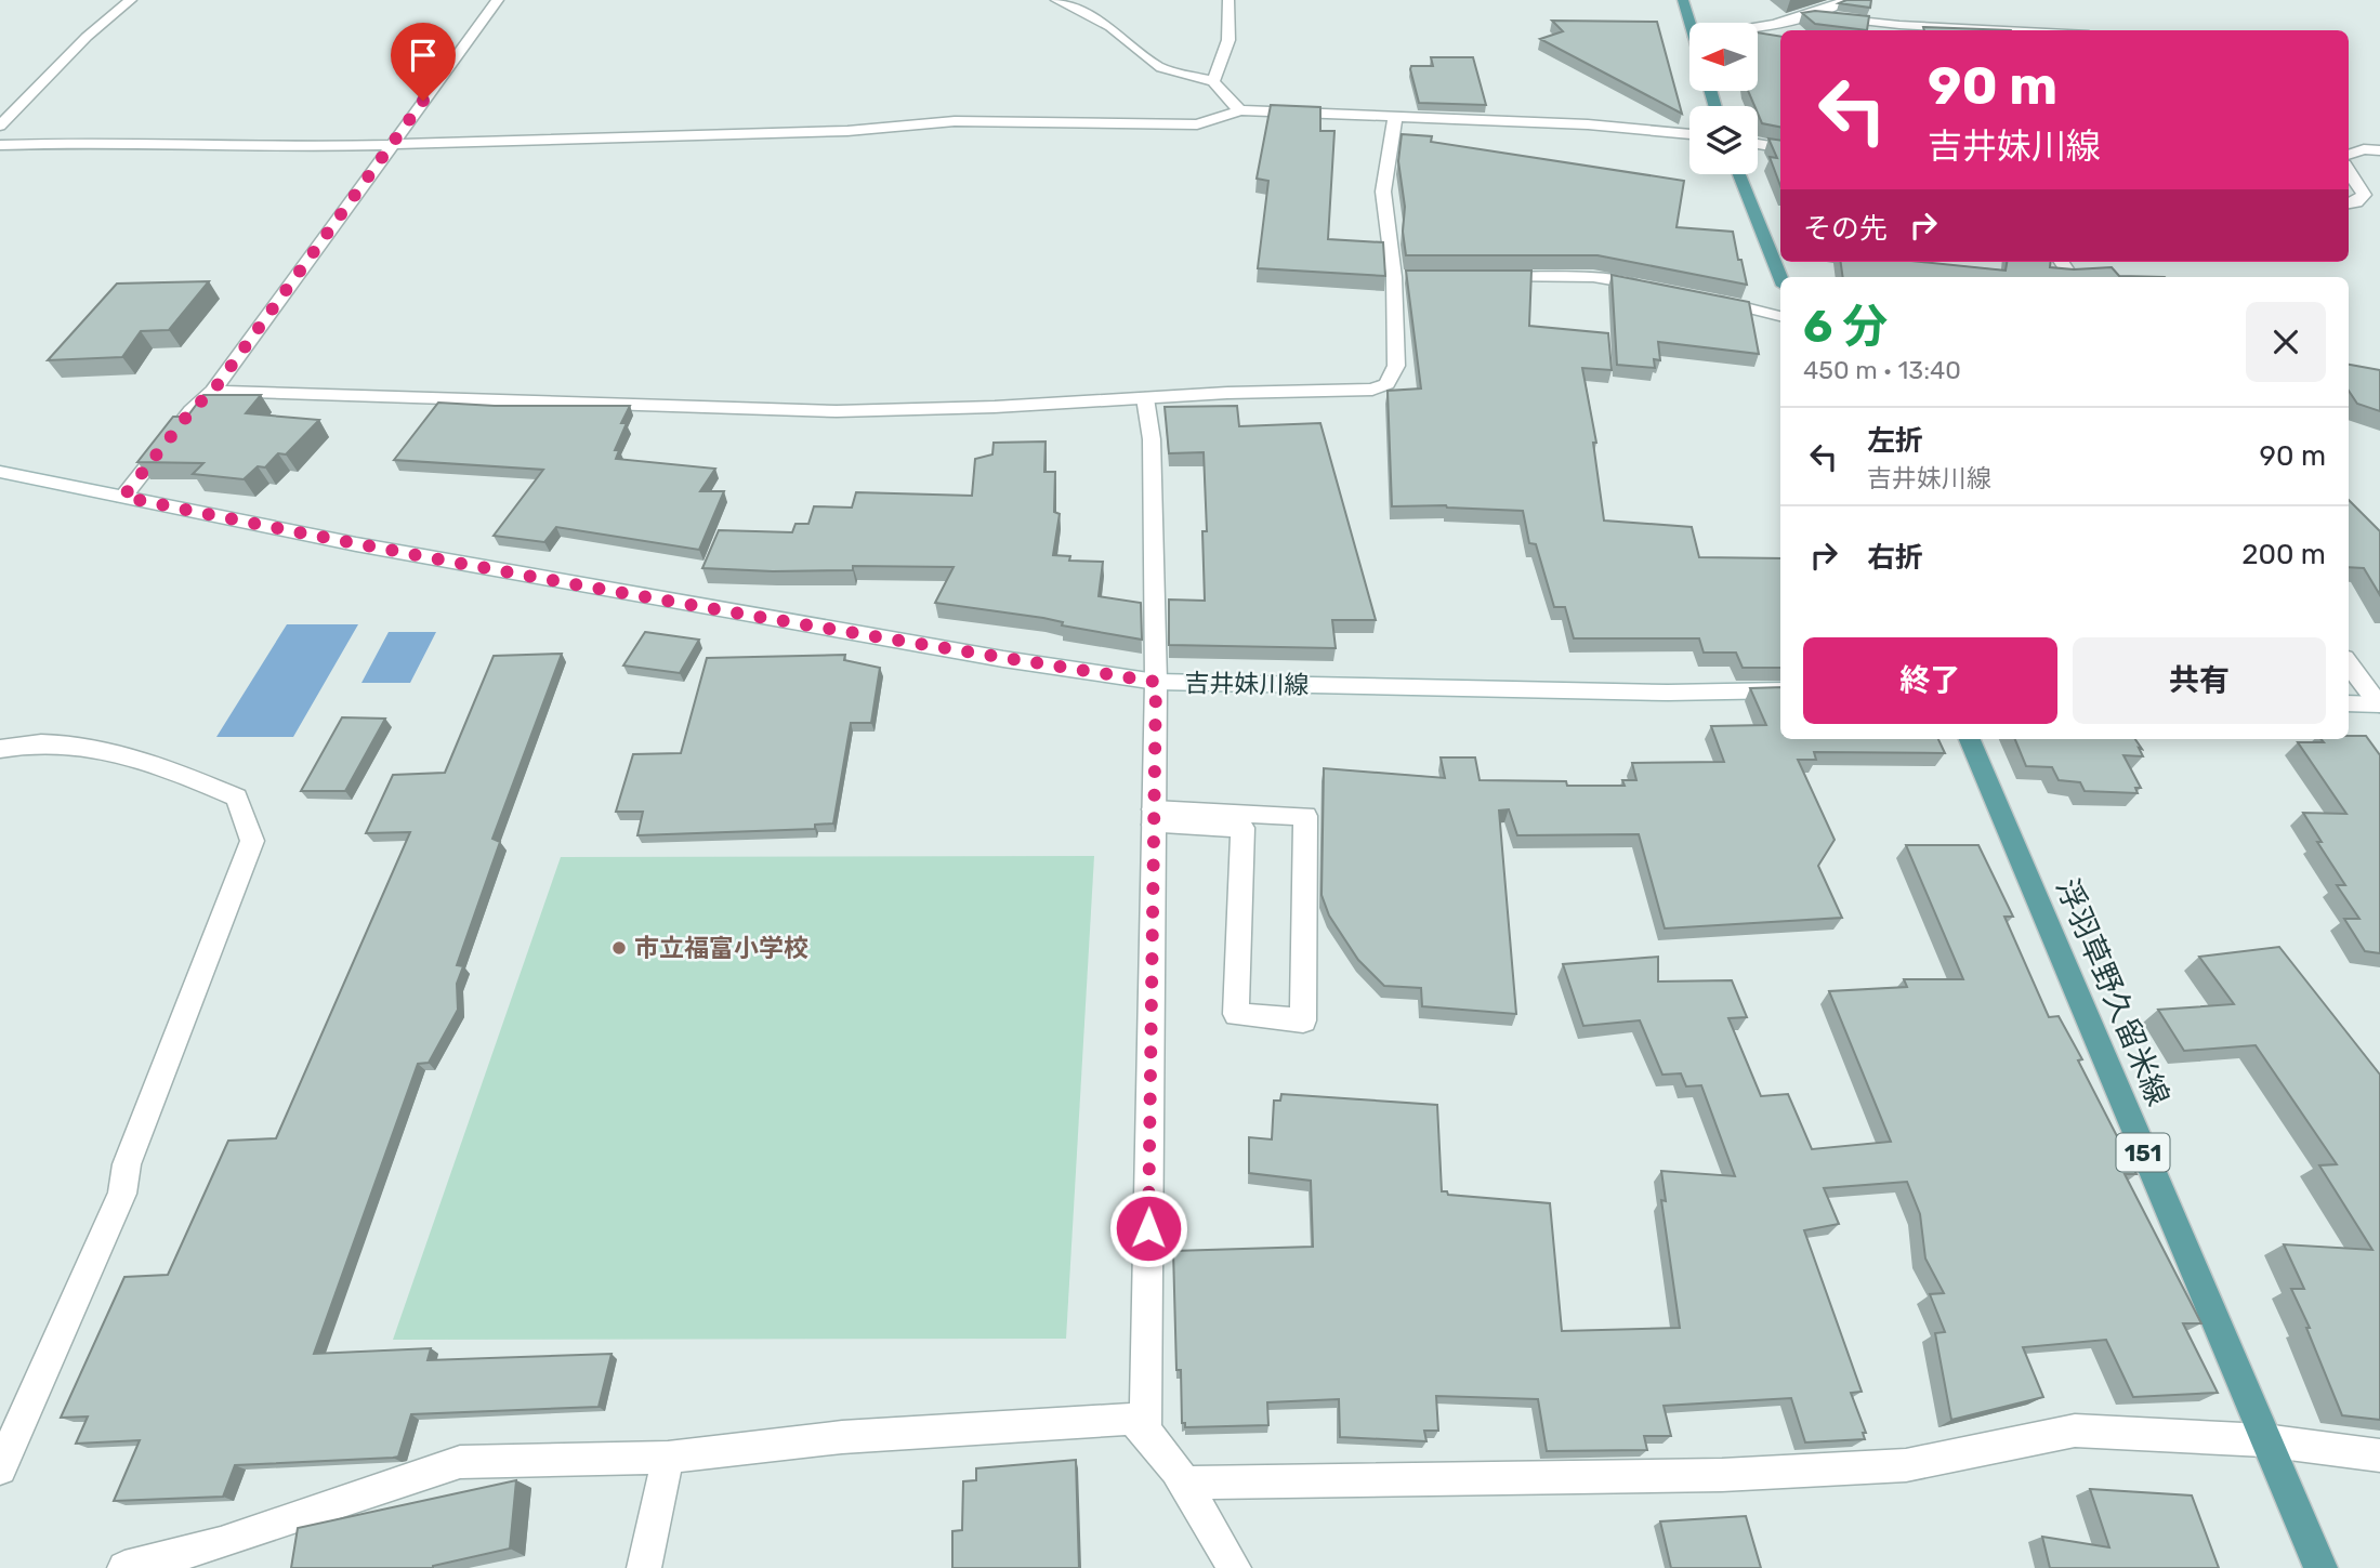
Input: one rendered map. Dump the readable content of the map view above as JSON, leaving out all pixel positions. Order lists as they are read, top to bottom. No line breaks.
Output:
{"streets":{"main road":["浮羽草野久留米線","151"],"street":["吉井妹川線"]},"places":["市立福富小学校"],"north":"left","page":{"turn":["90 m","吉井妹川線"],"then":"その先","heading":["6 分","450 m · 13:40"],"list":[{"name":"左折","note":"吉井妹川線","value":"90 m"},{"name":"右折","value":"200 m"}],"buttons":["終了","共有"]}}
